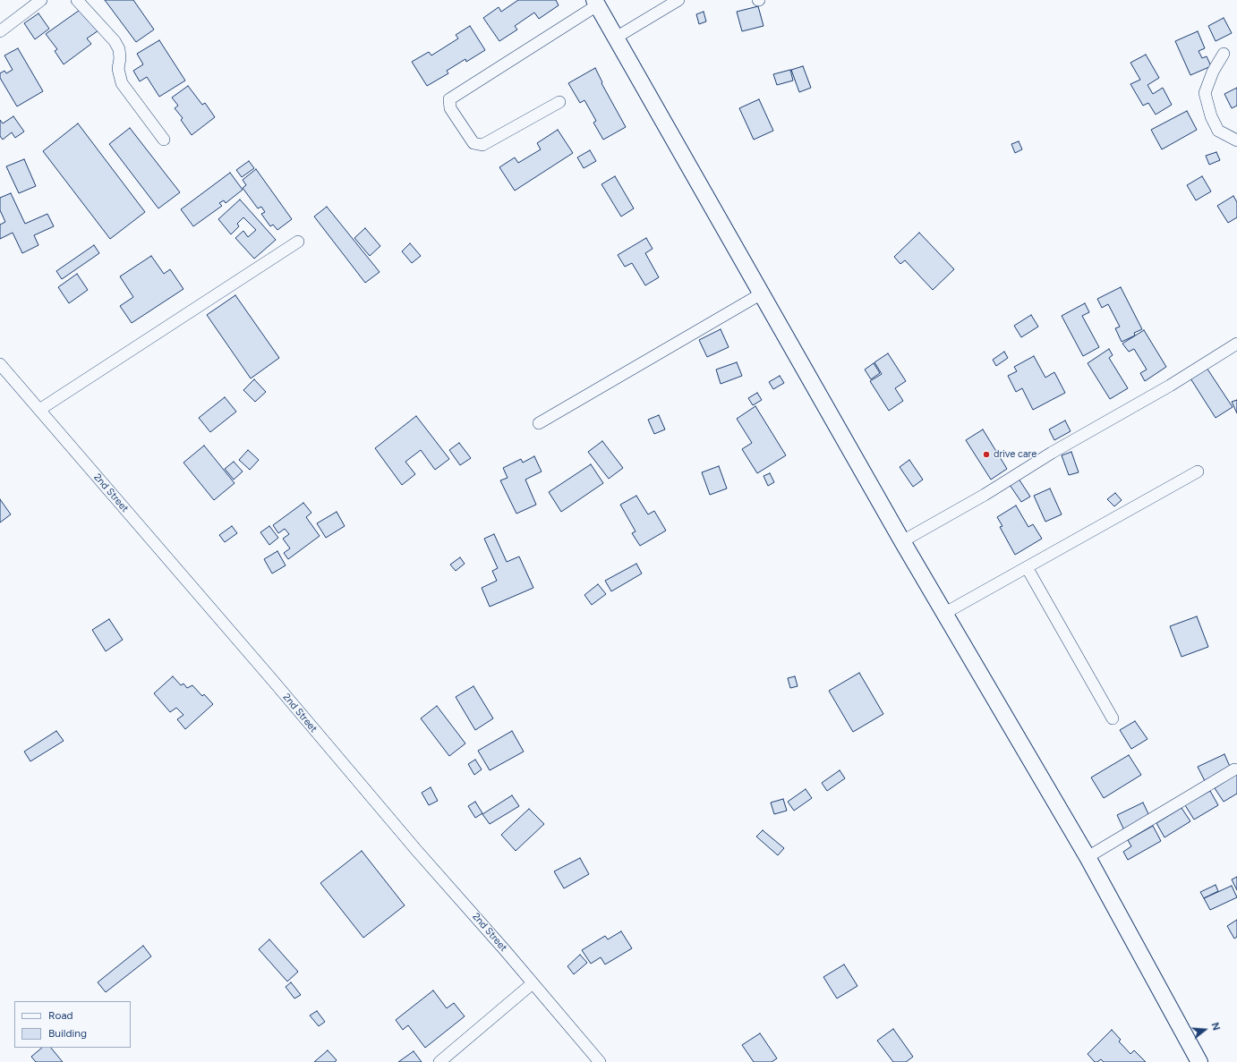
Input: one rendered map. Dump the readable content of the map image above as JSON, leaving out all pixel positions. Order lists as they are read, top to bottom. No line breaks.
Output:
{"streets":{"street":["2nd Street"]},"places":["drive care"],"legend":["Road","Building"],"north":"right"}
